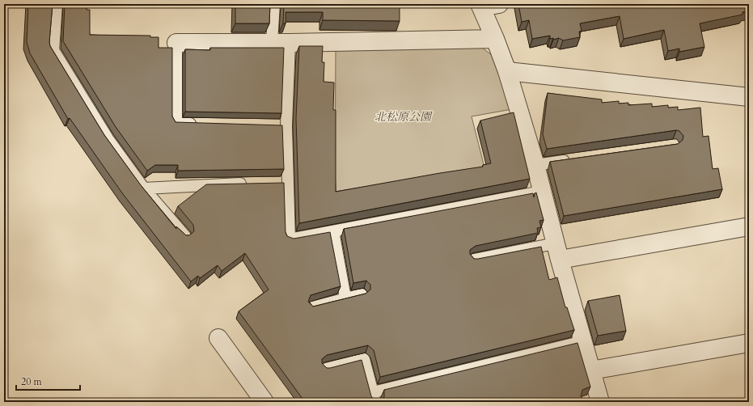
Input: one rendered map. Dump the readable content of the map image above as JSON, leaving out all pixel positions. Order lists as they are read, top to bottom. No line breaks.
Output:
{"parks":["北松原公園"],"scale_bar":"20 m"}
